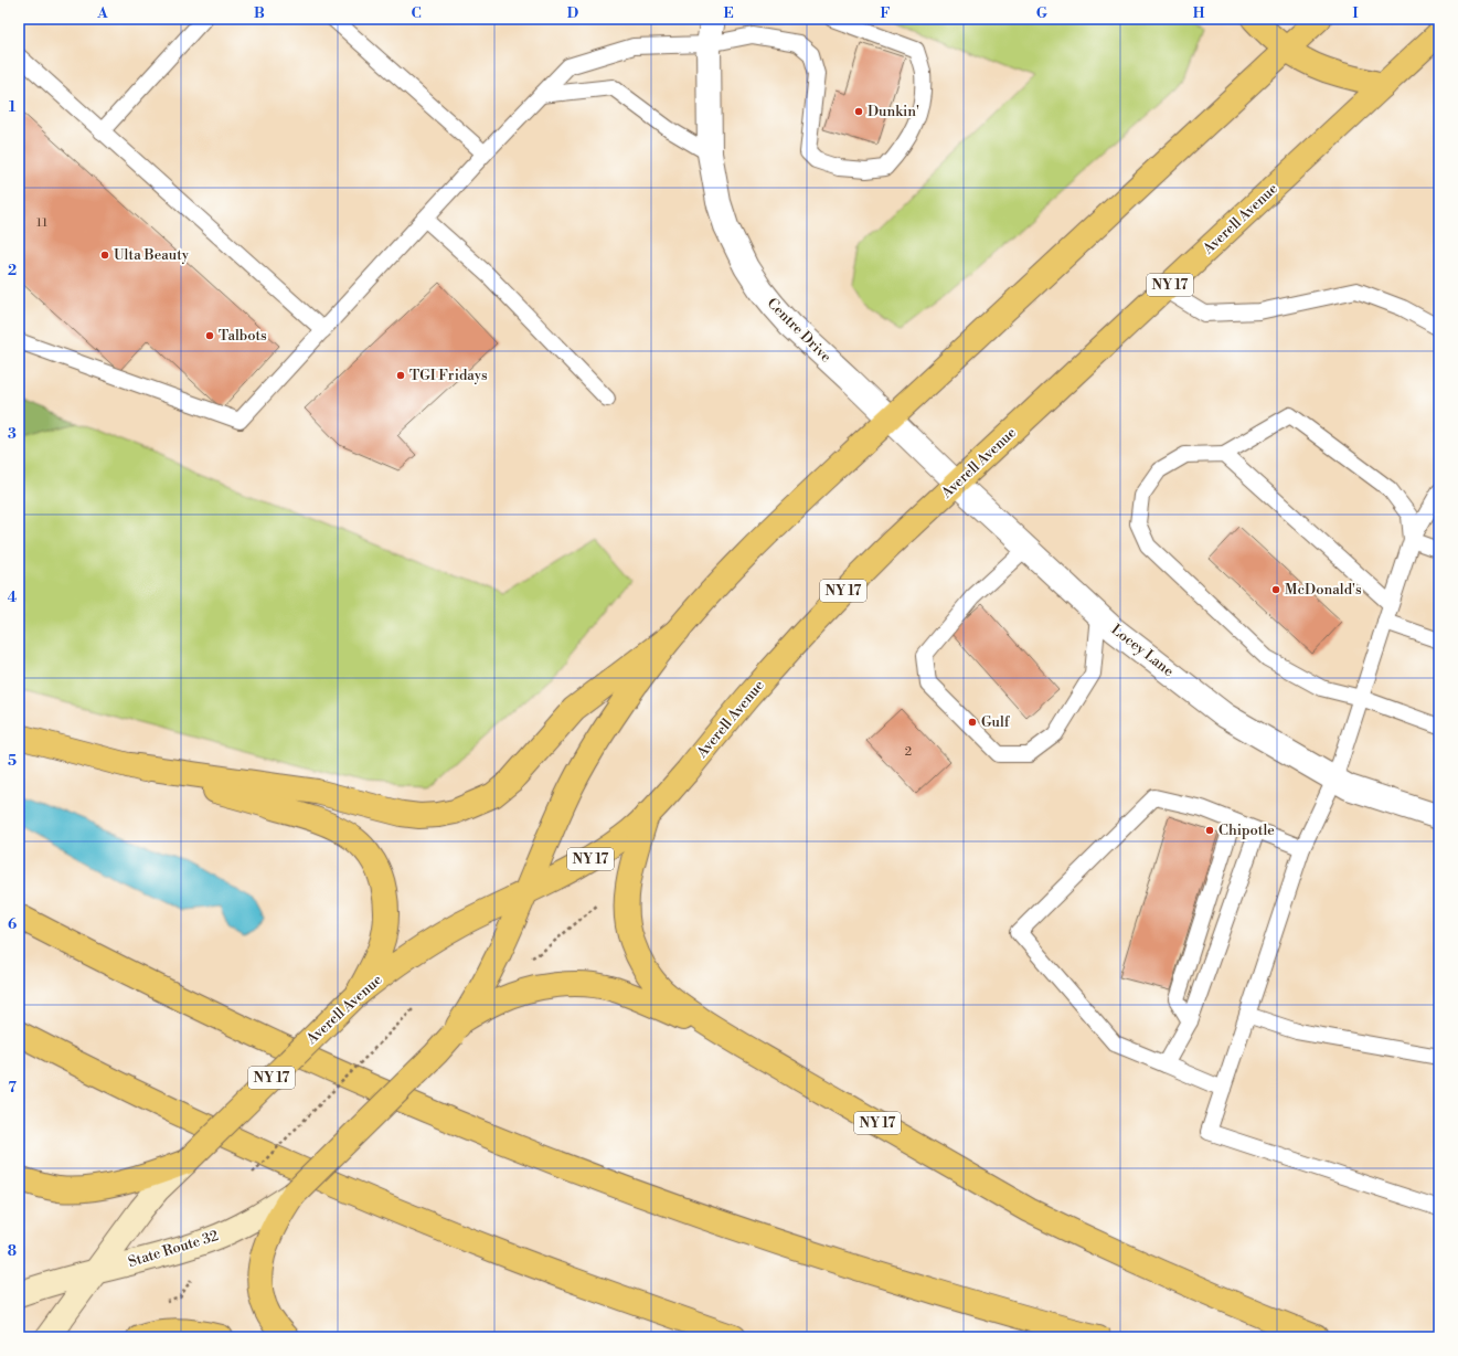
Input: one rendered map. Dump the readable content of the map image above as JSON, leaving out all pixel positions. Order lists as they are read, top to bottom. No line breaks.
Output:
{"streets":{"main road":["Averell Avenue","NY 17","State Route 32"],"street":["Centre Drive","Locey Lane"]},"crossings":[["Averell Avenue","NY 17"],["Averell Avenue","Locey Lane"],["Averell Avenue","State Route 32"],["NY 17","Centre Drive"],["NY 17","Locey Lane"],["NY 17","State Route 32"],["Centre Drive","Locey Lane"]],"places":["Dunkin'","Ulta Beauty","Talbots","TGI Fridays","McDonald's","Gulf","Chipotle"],"house_numbers":["11","2"],"grid":{"columns":["A","B","C","D","E","F","G","H","I"],"rows":["1","2","3","4","5","6","7","8"]}}
